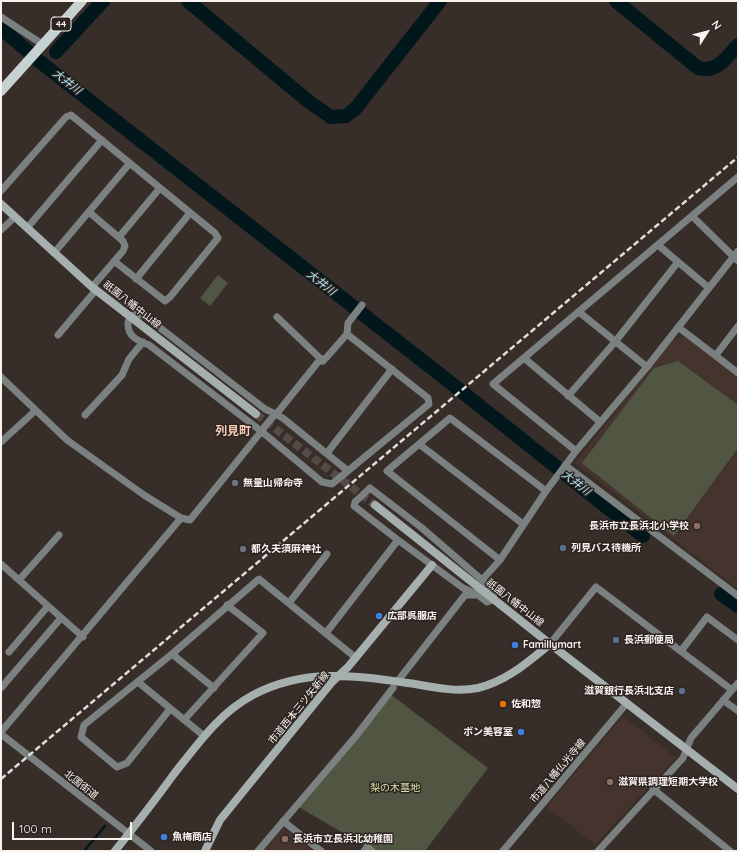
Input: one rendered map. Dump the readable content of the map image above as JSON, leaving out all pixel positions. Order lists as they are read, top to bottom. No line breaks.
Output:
{"streets":{"main road":["44"],"street":["祇園八幡中山線","市道西本三ツ矢新線","市道八幡仏光寺線","北国街道"]},"crossings":[["祇園八幡中山線","市道八幡仏光寺線"]],"districts":["列見町"],"water":["大井川"],"parks":["梨の木墓地"],"places":["無量山帰命寺","長浜市立長浜北小学校","列見バス待機所","都久夫須麻神社","広部呉服店","長浜郵便局","Famillymart","滋賀銀行長浜北支店","佐和惣","ボン美容室","滋賀県調理短期大学校","魚梅商店","長浜市立長浜北幼稚園"],"scale_bar":"100 m","north":"top right"}
